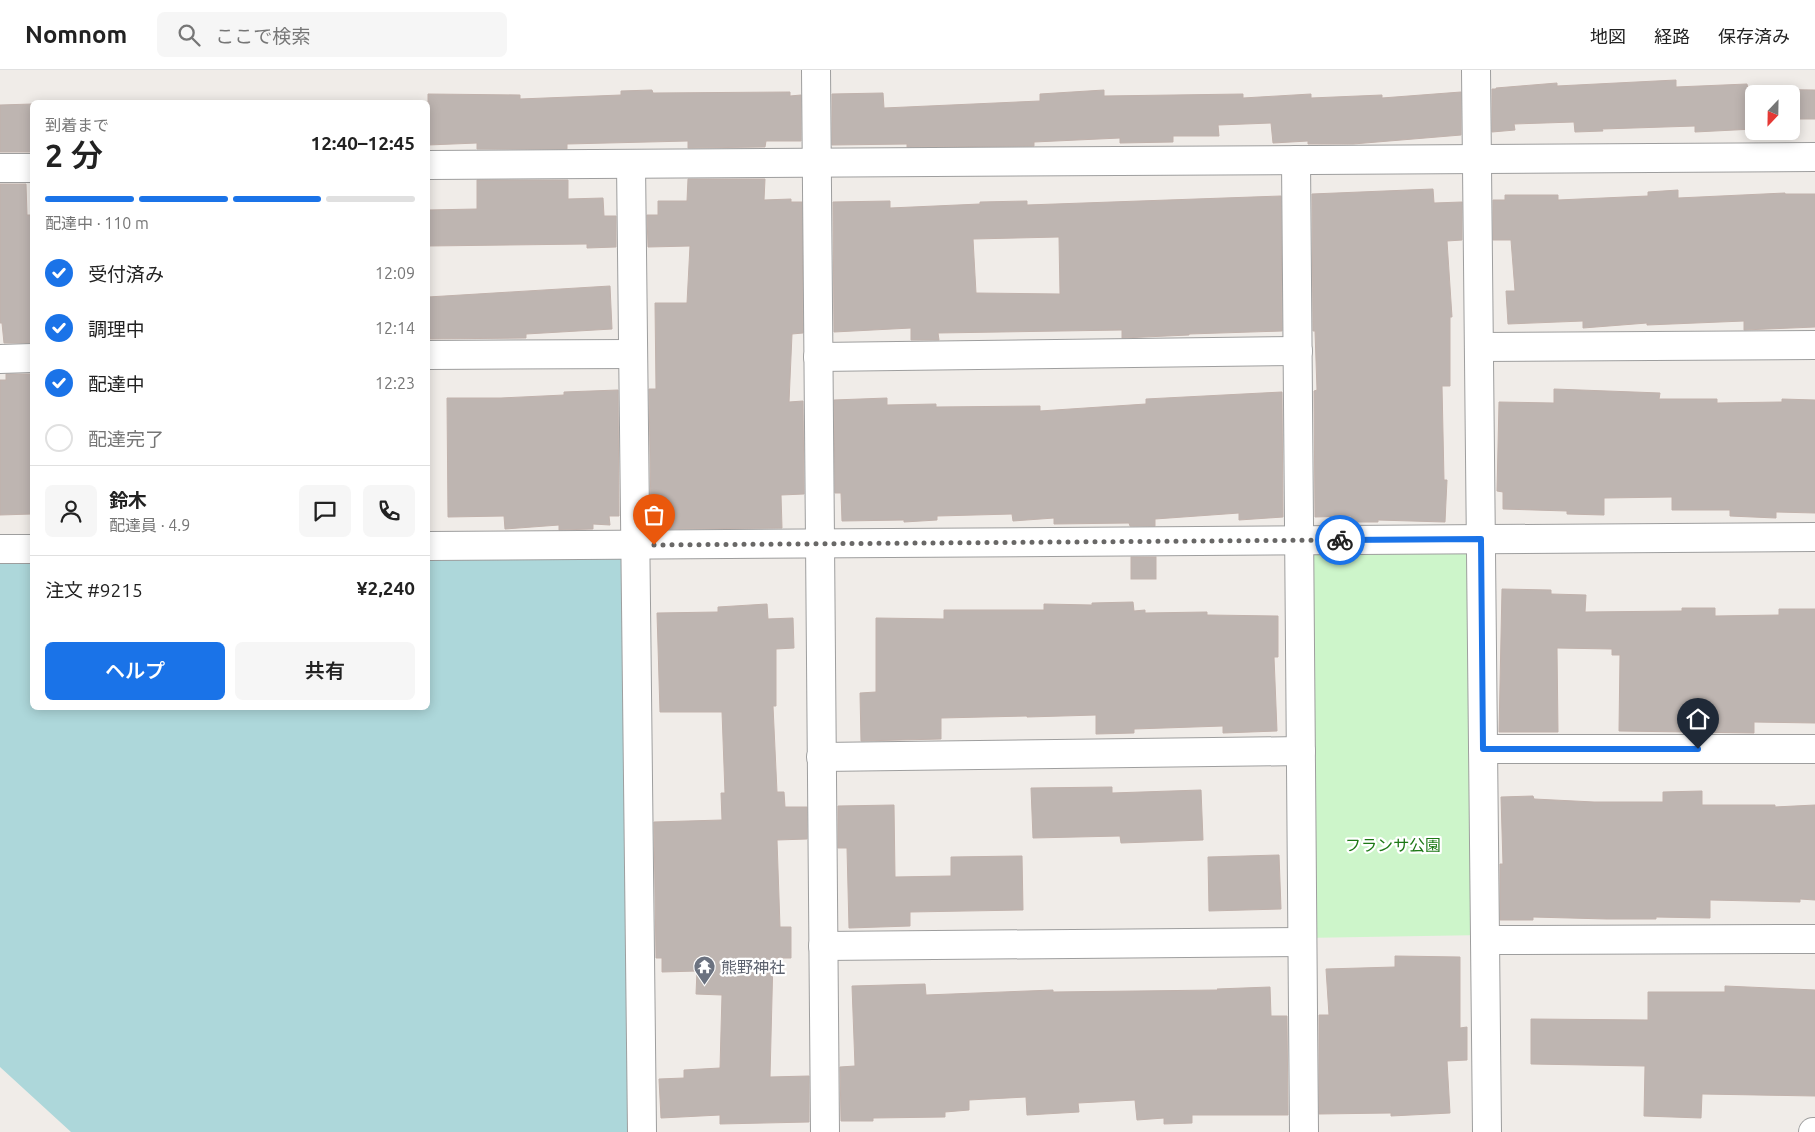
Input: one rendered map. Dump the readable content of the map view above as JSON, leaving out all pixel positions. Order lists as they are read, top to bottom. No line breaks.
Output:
{"parks":["フランサ公園"],"places":{"temple":["熊野神社"]},"north":"bottom","page":{"header":"Nomnom","search":"ここで検索","nav":["地図","経路","保存済み"],"heading":["2 分","到着まで","12:40–12:45"],"panel":["鈴木","配達員 · 4.9","注文 #9215","¥2,240"],"bar":"配達中 · 110 m","list":[["受付済み","12:09"],["調理中","12:14"],["配達中","12:23"],"配達完了"],"buttons":["ヘルプ","共有"]}}
